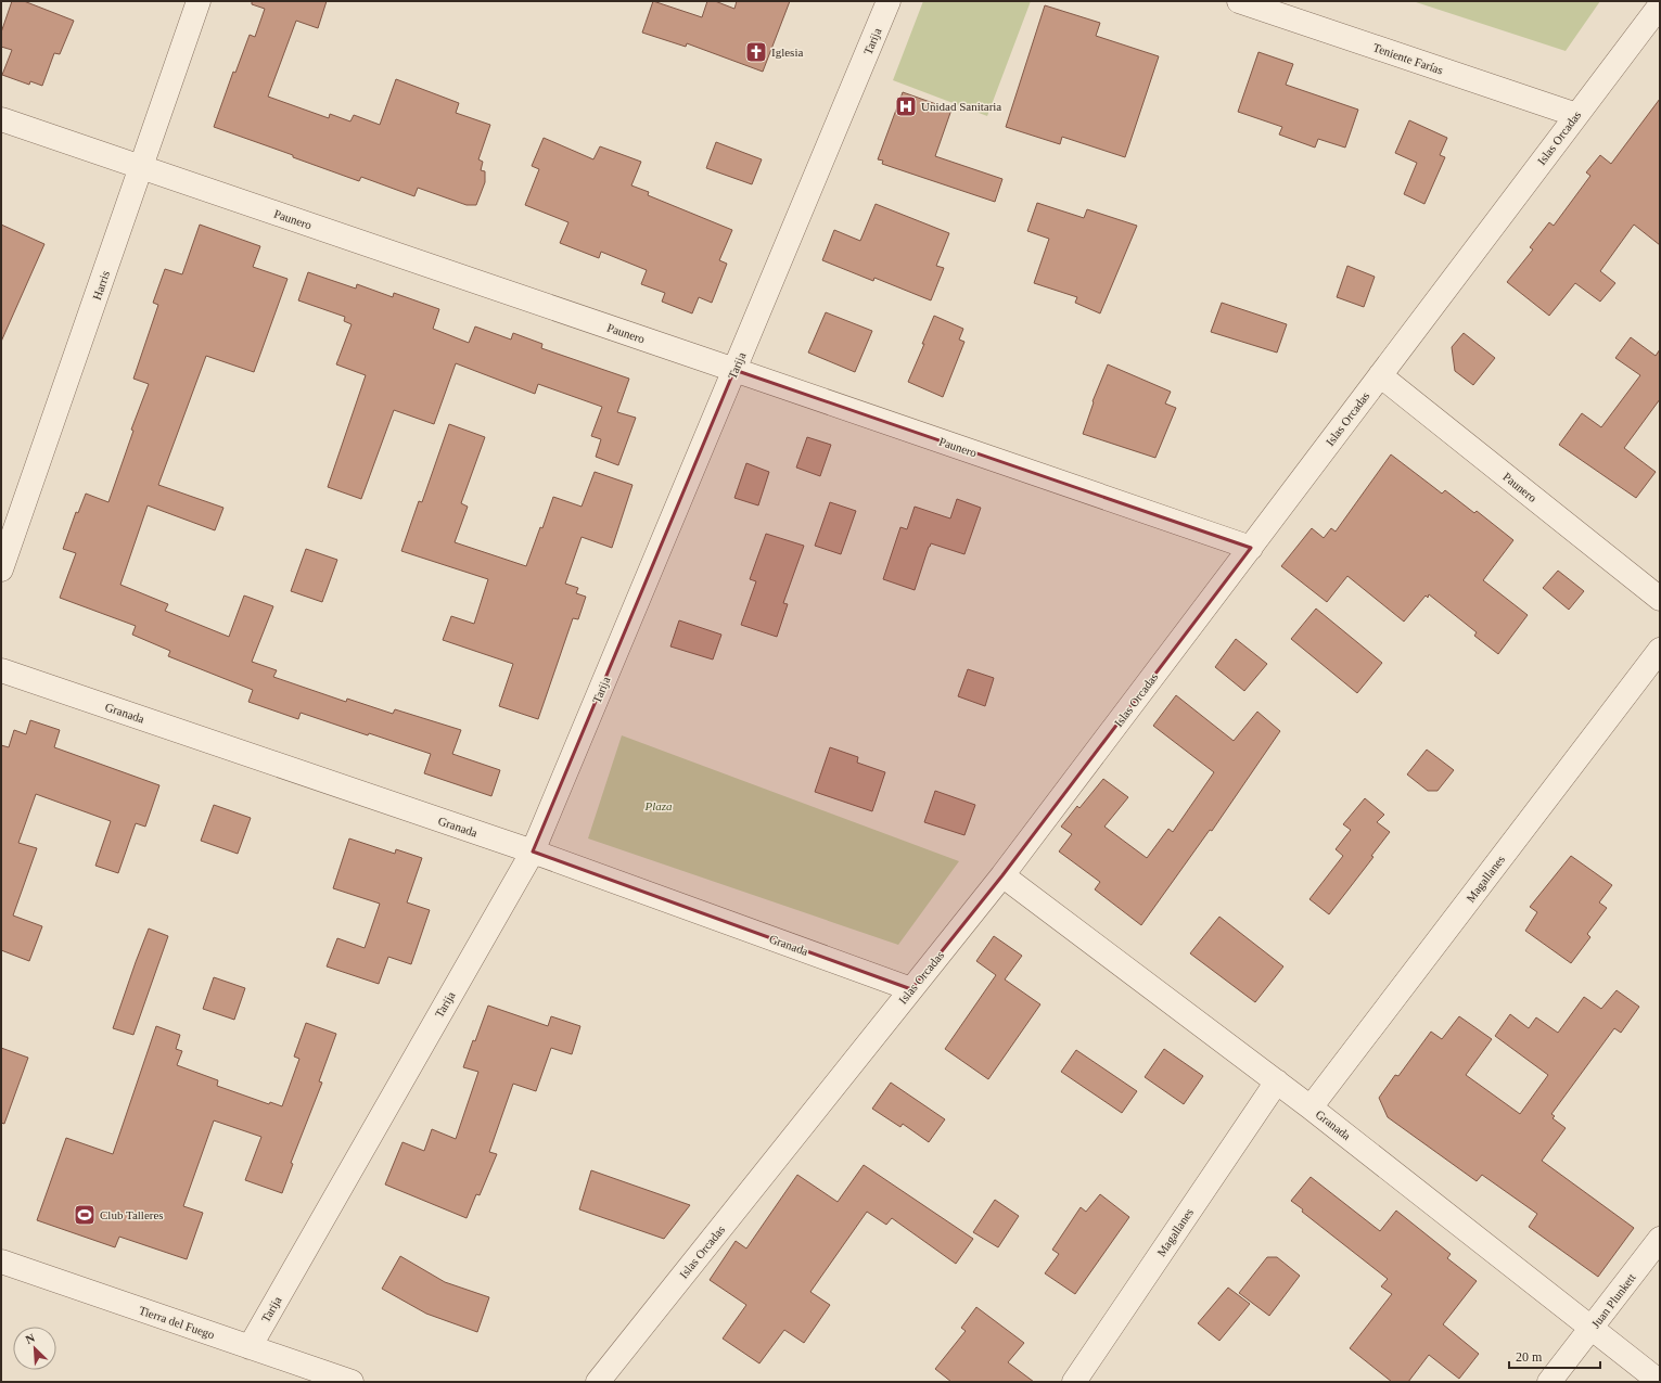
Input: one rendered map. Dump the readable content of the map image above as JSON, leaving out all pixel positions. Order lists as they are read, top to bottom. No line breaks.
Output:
{"streets":{"street":["Tarija","Teniente Farías","Islas Orcadas","Paunero","Harris","Granada","Magallanes","Juan Plunkett","Tierra del Fuego"]},"crossings":[["Tarija","Paunero"],["Tarija","Granada"],["Tarija","Tierra del Fuego"],["Teniente Farías","Islas Orcadas"],["Islas Orcadas","Paunero"],["Islas Orcadas","Granada"],["Paunero","Harris"],["Granada","Magallanes"],["Granada","Juan Plunkett"]],"parks":["Plaza"],"places":{"church":["Iglesia"],"hospital":["Unidad Sanitaria"],"sports":["Club Talleres"]},"scale_bar":"20 m","north":"top left"}
